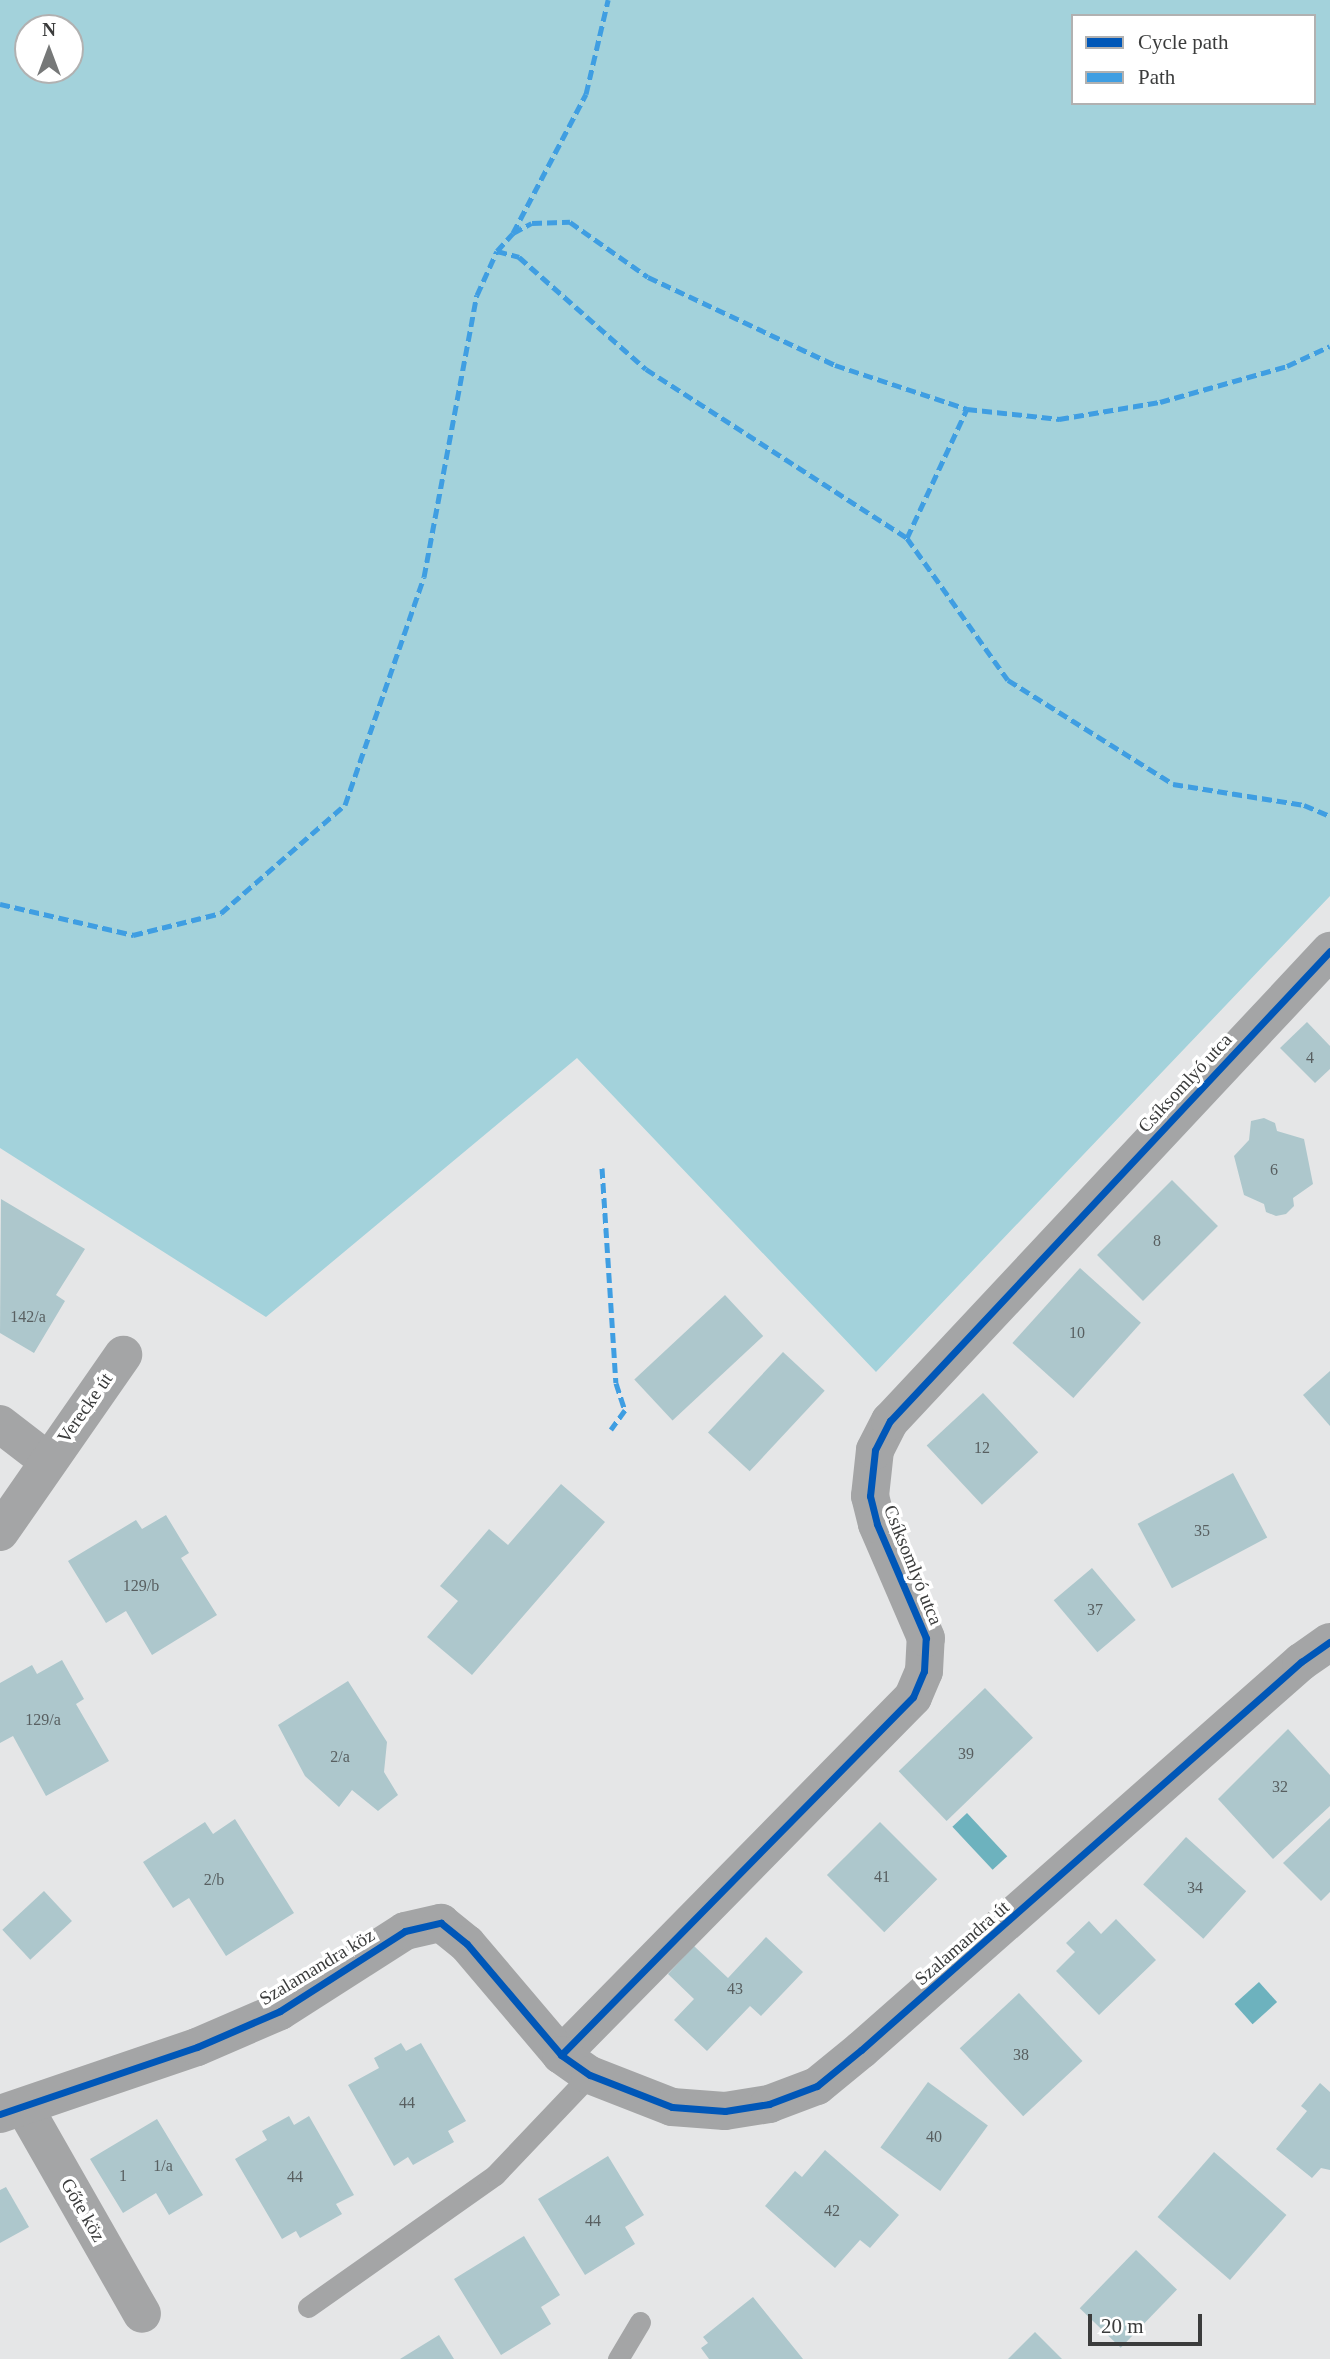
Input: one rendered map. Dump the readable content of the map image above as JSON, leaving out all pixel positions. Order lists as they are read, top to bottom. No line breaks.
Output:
{"streets":{"street":["Csíksomlyó utca","Verecke út","Szalamandra út","Szalamandra köz","Gőte köz"]},"crossings":[["Csíksomlyó utca","Szalamandra út"],["Csíksomlyó utca","Szalamandra köz"],["Szalamandra út","Szalamandra köz"],["Szalamandra köz","Gőte köz"]],"house_numbers":["4","6","8","142/a","10","12","35","129/b","37","129/a","39","2/a","32","41","2/b","34","43","38","44","40","1/a","1","44","42","44"],"legend":["Cycle path","Path"],"scale_bar":"20 m","north":"top"}
